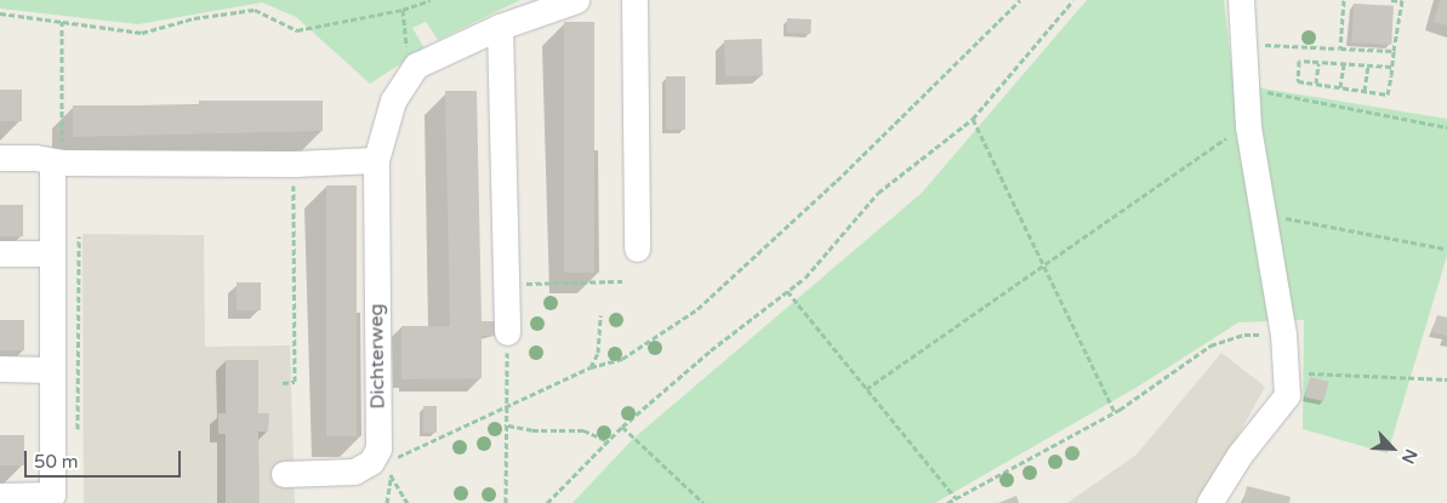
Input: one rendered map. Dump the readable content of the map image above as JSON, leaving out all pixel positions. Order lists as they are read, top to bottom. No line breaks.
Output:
{"streets":{"street":["Dichterweg"]},"scale_bar":"50 m","north":"bottom right"}
